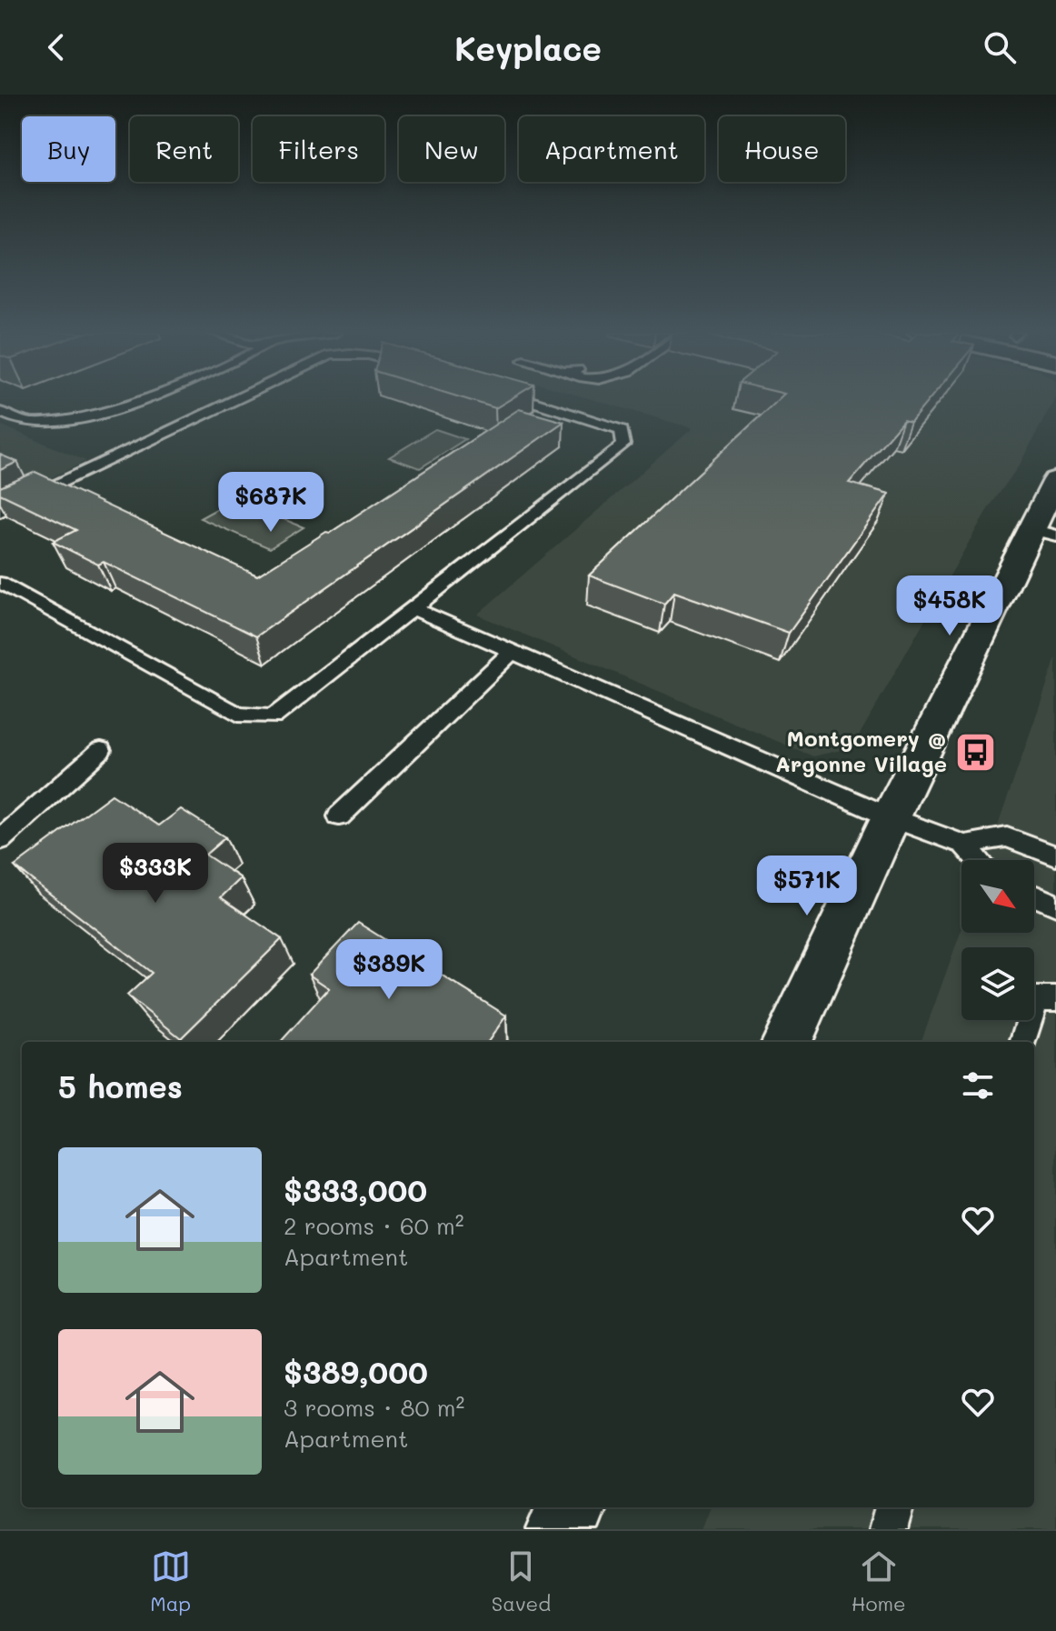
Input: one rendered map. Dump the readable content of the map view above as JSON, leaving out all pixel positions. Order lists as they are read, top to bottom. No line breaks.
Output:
{"places":{"bus stop":["Montgomery @ Argonne Village"]},"north":"bottom right","page":{"header":"Keyplace","chip":["Buy","Rent","Filters","New","Apartment","House"],"price":["$687K","$458K","$333K","$571K","$389K"],"heading":"5 homes","list":[{"name":"$333,000","note":"2 rooms · 60 m² · Apartment"},{"name":"$389,000","note":"3 rooms · 80 m² · Apartment"}],"tabs":["Map","Saved","Home"]}}
